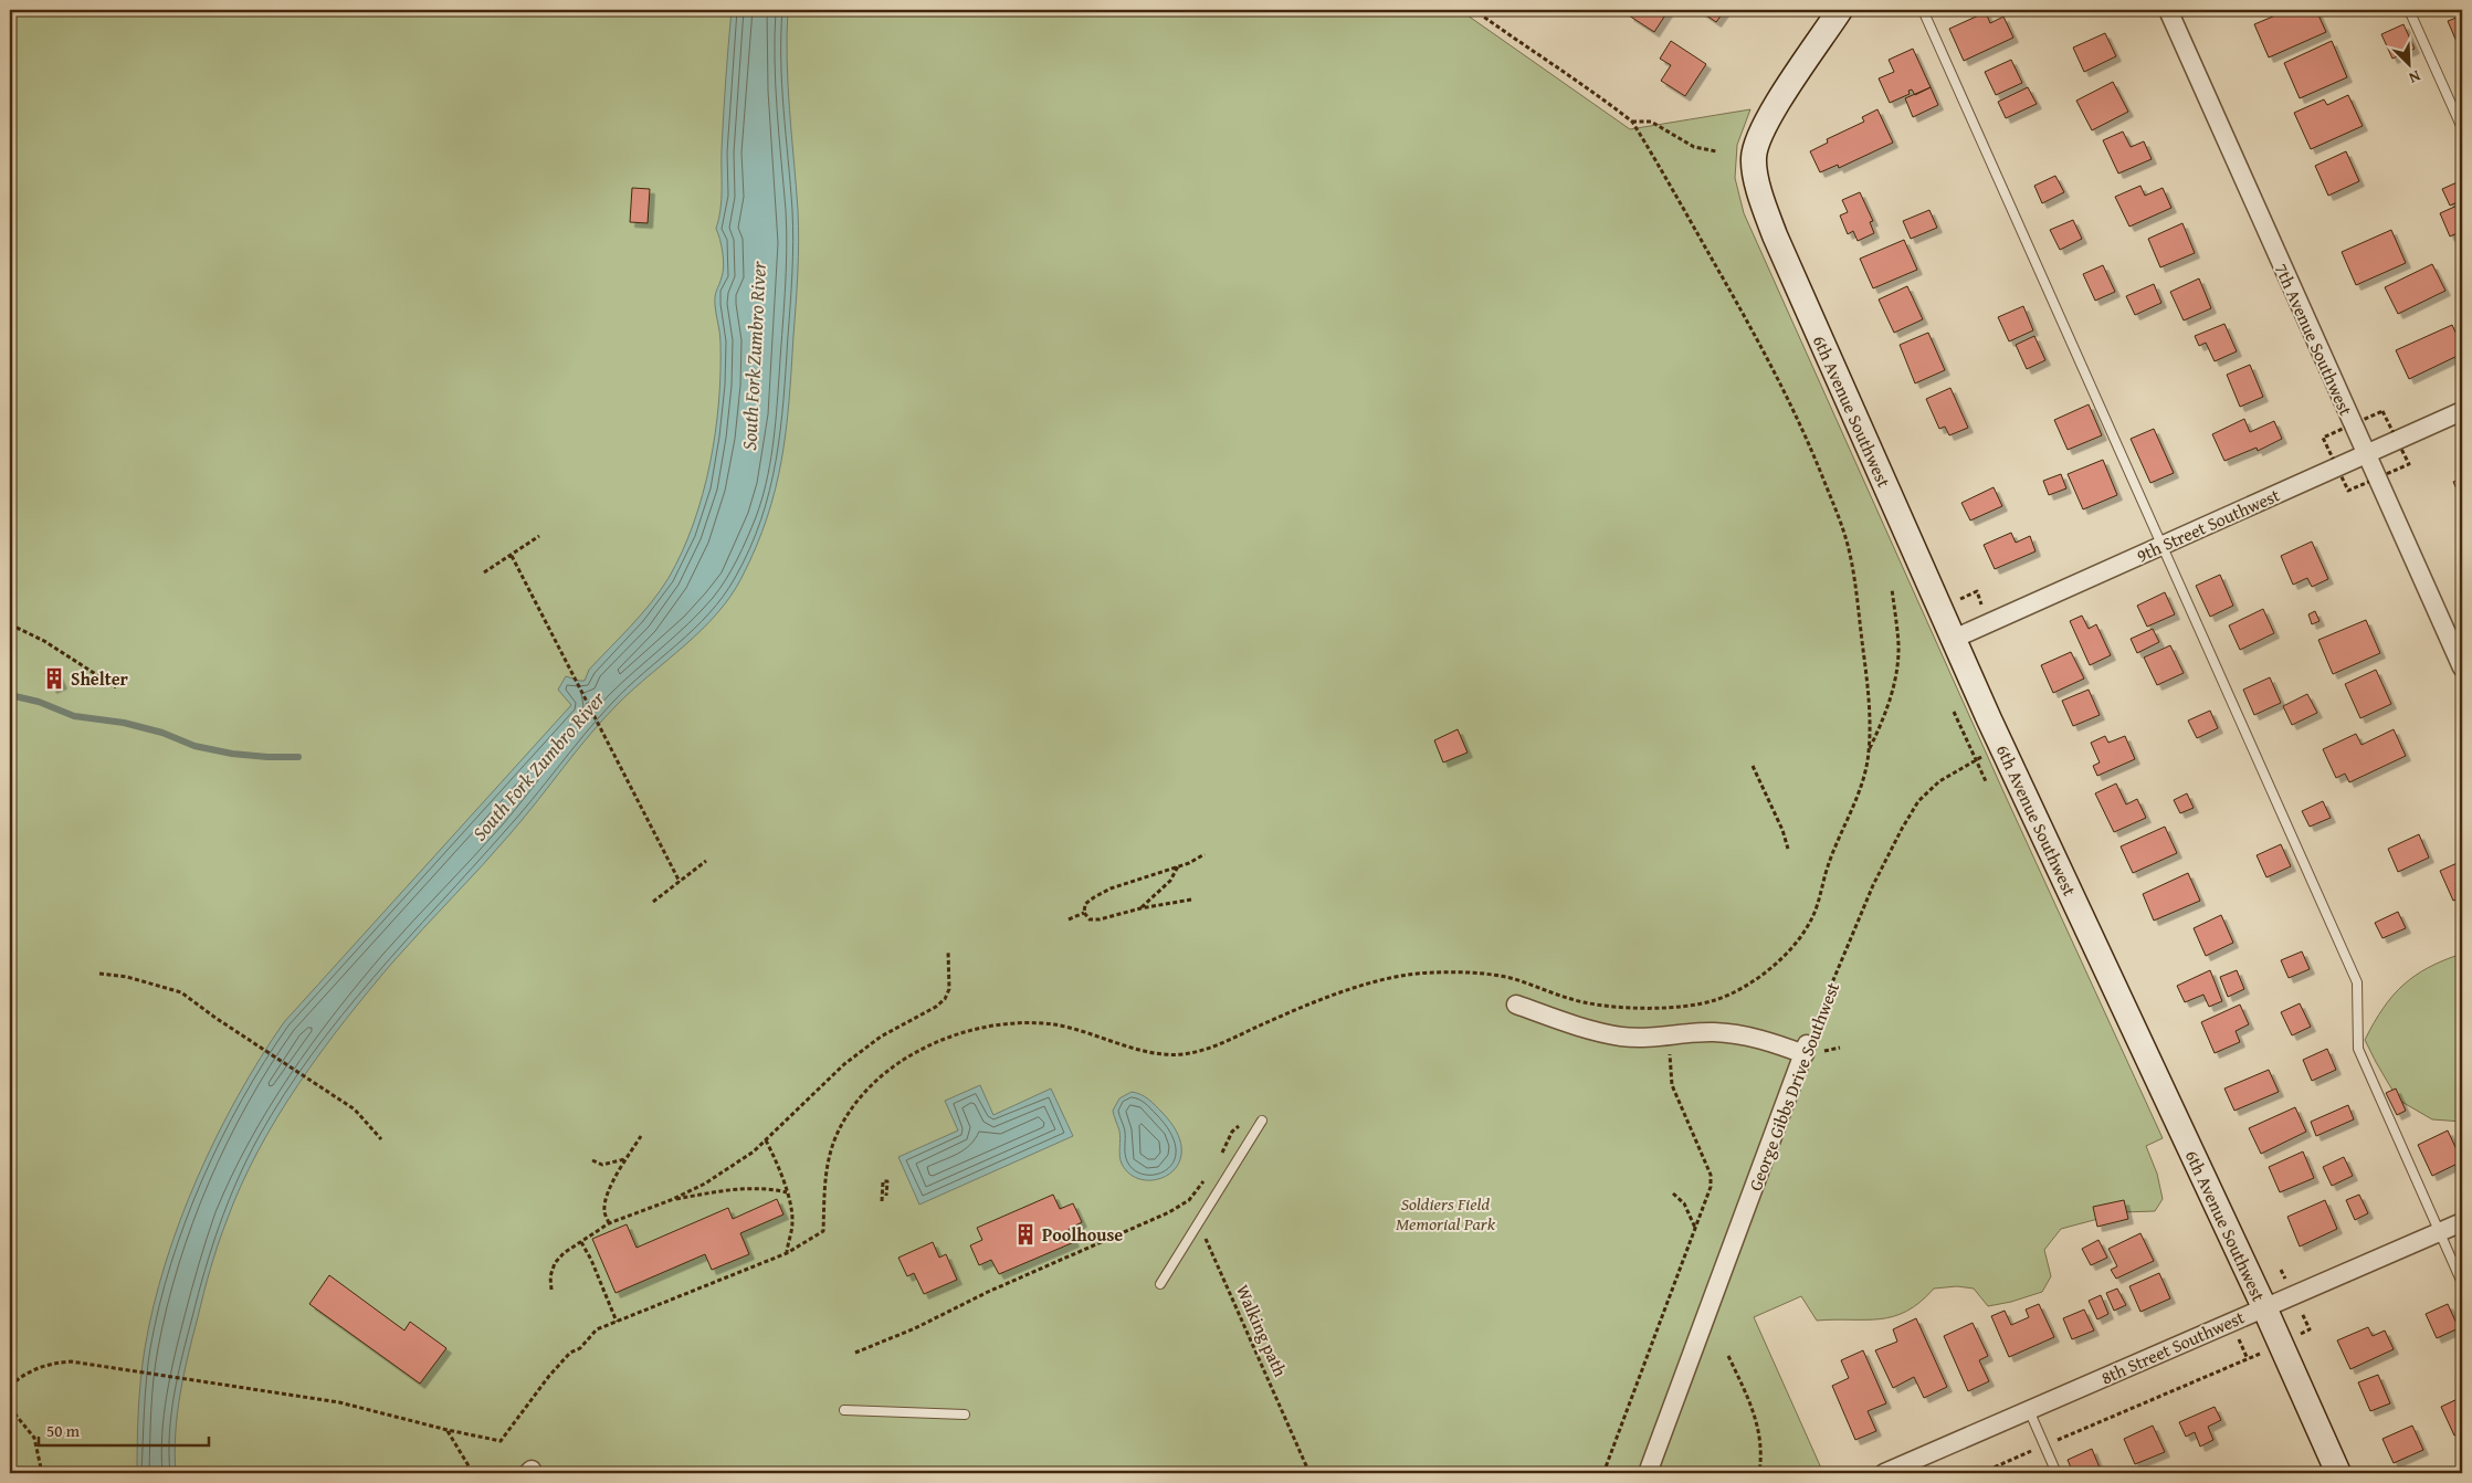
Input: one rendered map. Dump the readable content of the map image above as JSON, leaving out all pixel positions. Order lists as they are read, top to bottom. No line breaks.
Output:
{"streets":{"street":["7th Avenue Southwest","6th Avenue Southwest","9th Street Southwest","George Gibbs Drive Southwest","8th Street Southwest"],"path":["Walking path"]},"crossings":[["7th Avenue Southwest","9th Street Southwest"],["6th Avenue Southwest","9th Street Southwest"],["6th Avenue Southwest","George Gibbs Drive Southwest"],["6th Avenue Southwest","8th Street Southwest"]],"water":["South Fork Zumbro River"],"parks":["Soldiers Field Memorial Park"],"places":{"building":["Shelter","Poolhouse"]},"scale_bar":"50 m","north":"bottom right"}
